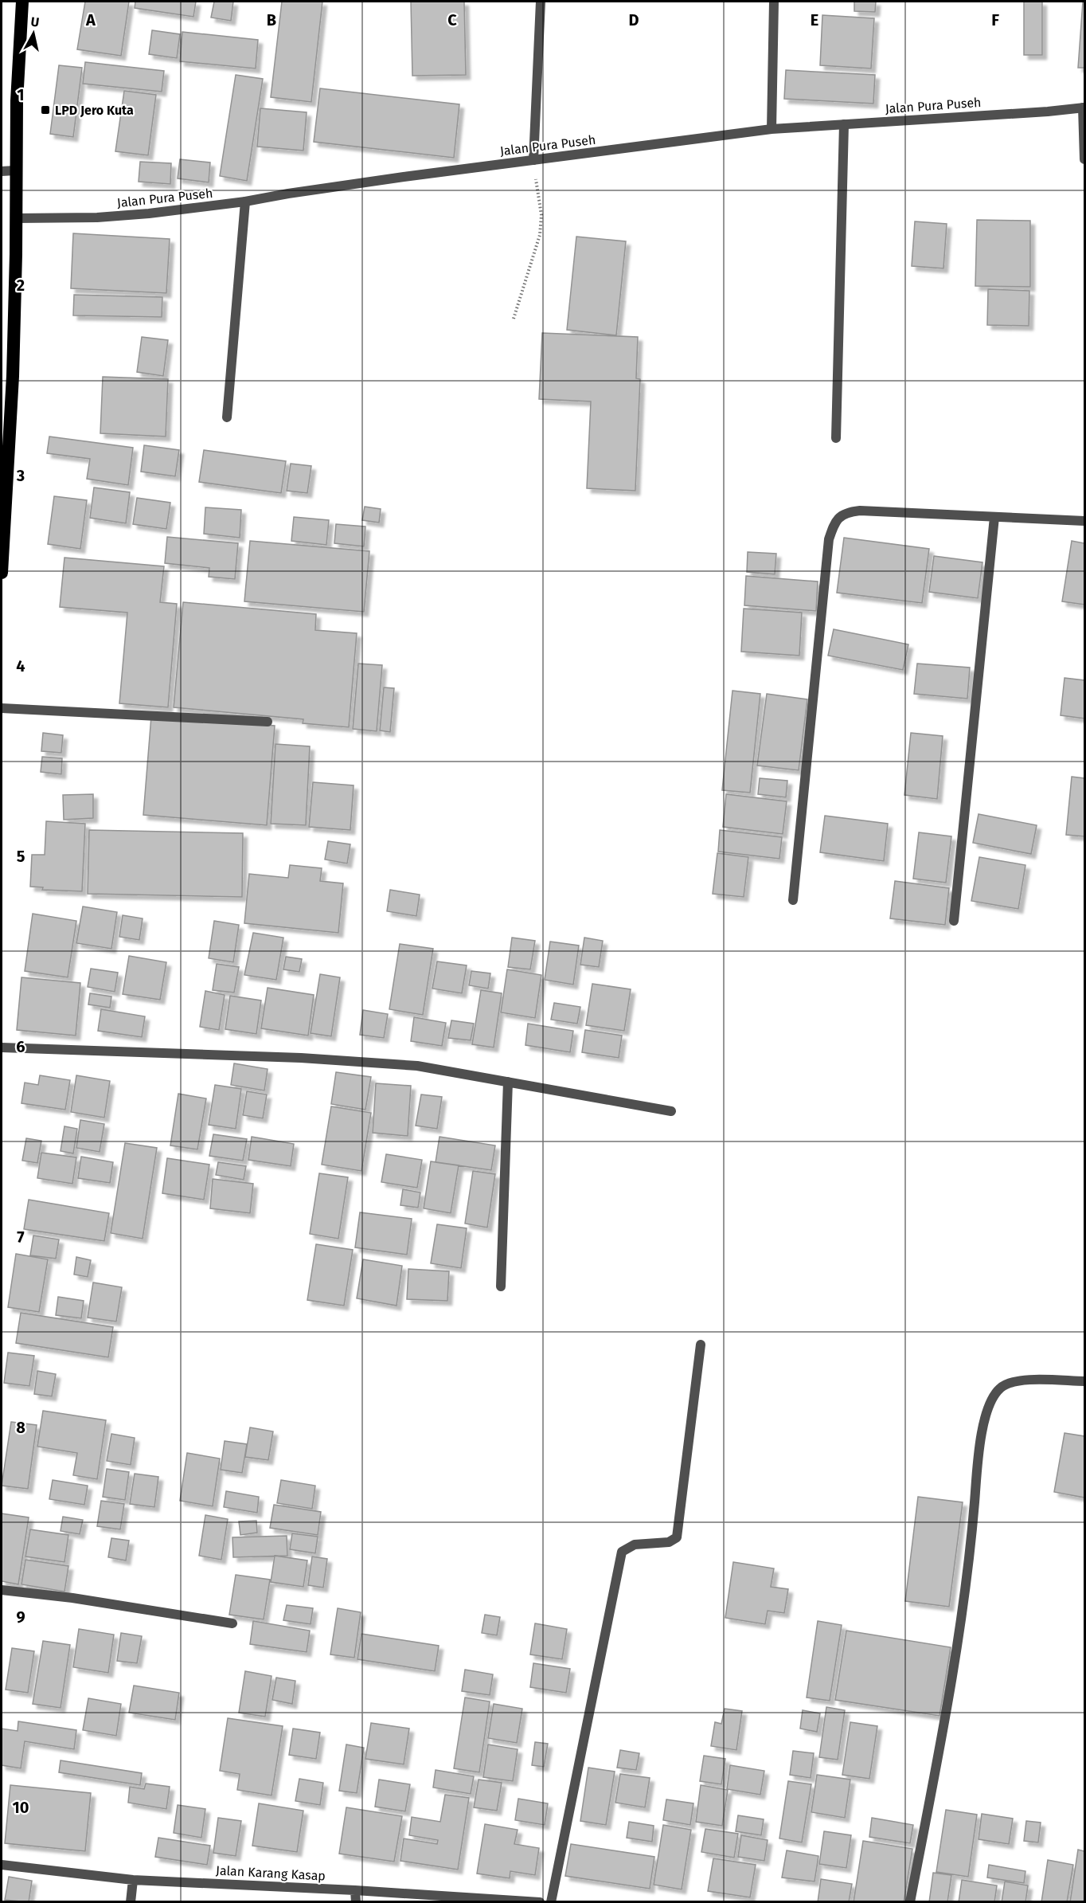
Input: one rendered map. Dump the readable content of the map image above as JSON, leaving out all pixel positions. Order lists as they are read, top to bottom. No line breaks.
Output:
{"streets":{"street":["Jalan Pura Puseh","Jalan Karang Kasap"]},"places":{"transit":["LPD Jero Kuta"]},"north":"top","grid":{"columns":["A","B","C","D","E","F"],"rows":["1","2","3","4","5","6","7","8","9","10"]}}
